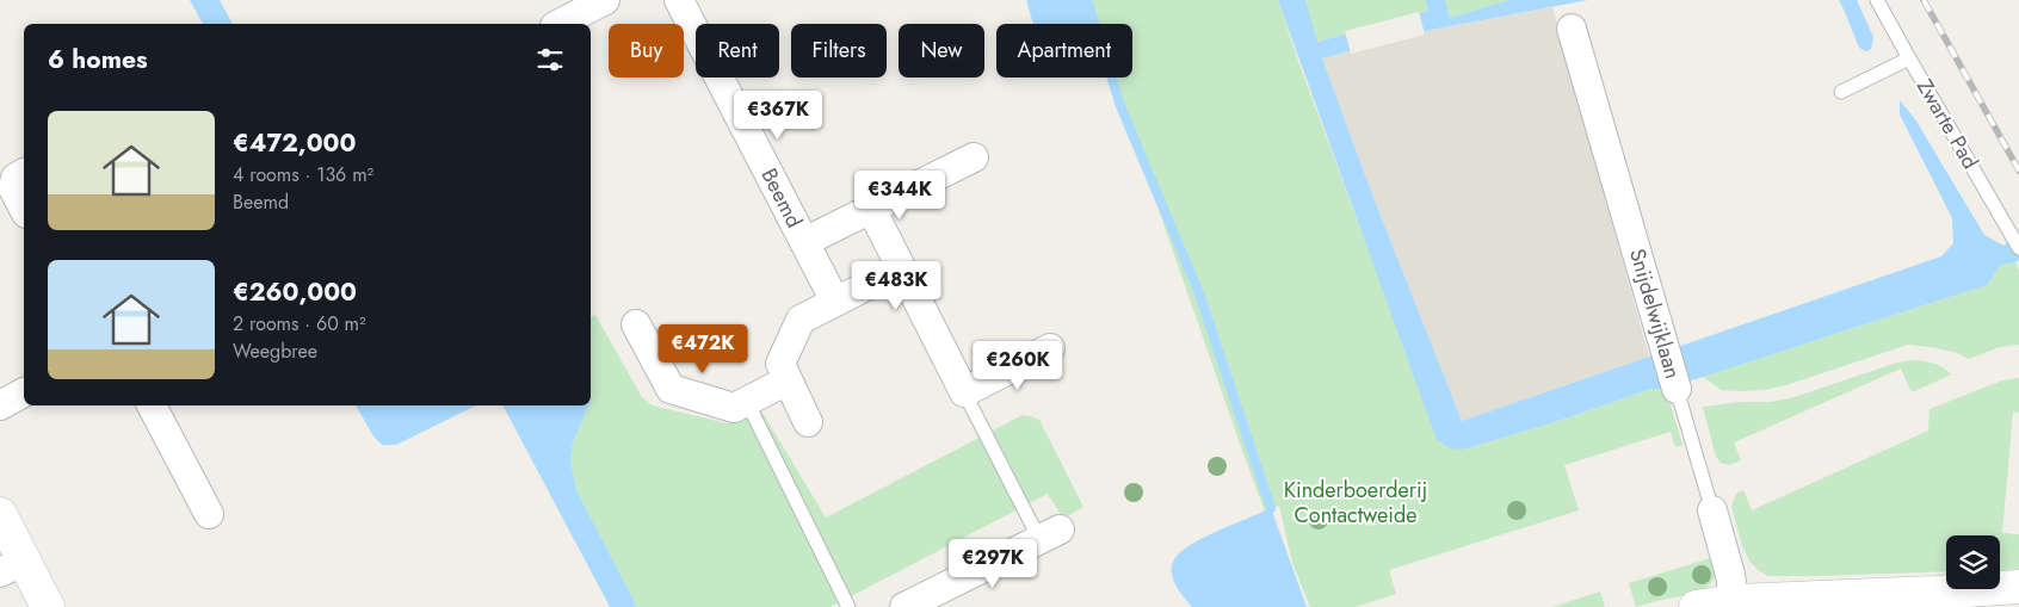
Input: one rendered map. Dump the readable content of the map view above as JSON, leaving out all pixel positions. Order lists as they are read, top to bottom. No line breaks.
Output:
{"streets":{"street":["Beemd","Snijdelwijklaan"],"lane":["Zwarte Pad"]},"parks":["Kinderboerderij Contactweide"],"page":{"chip":["Buy","Rent","Filters","New","Apartment"],"heading":"6 homes","price":["€367K","€344K","€483K","€472K","€260K","€297K"],"list":[{"name":"€472,000","note":"4 rooms · 136 m² · Beemd"},{"name":"€260,000","note":"2 rooms · 60 m² · Weegbree"}]}}
